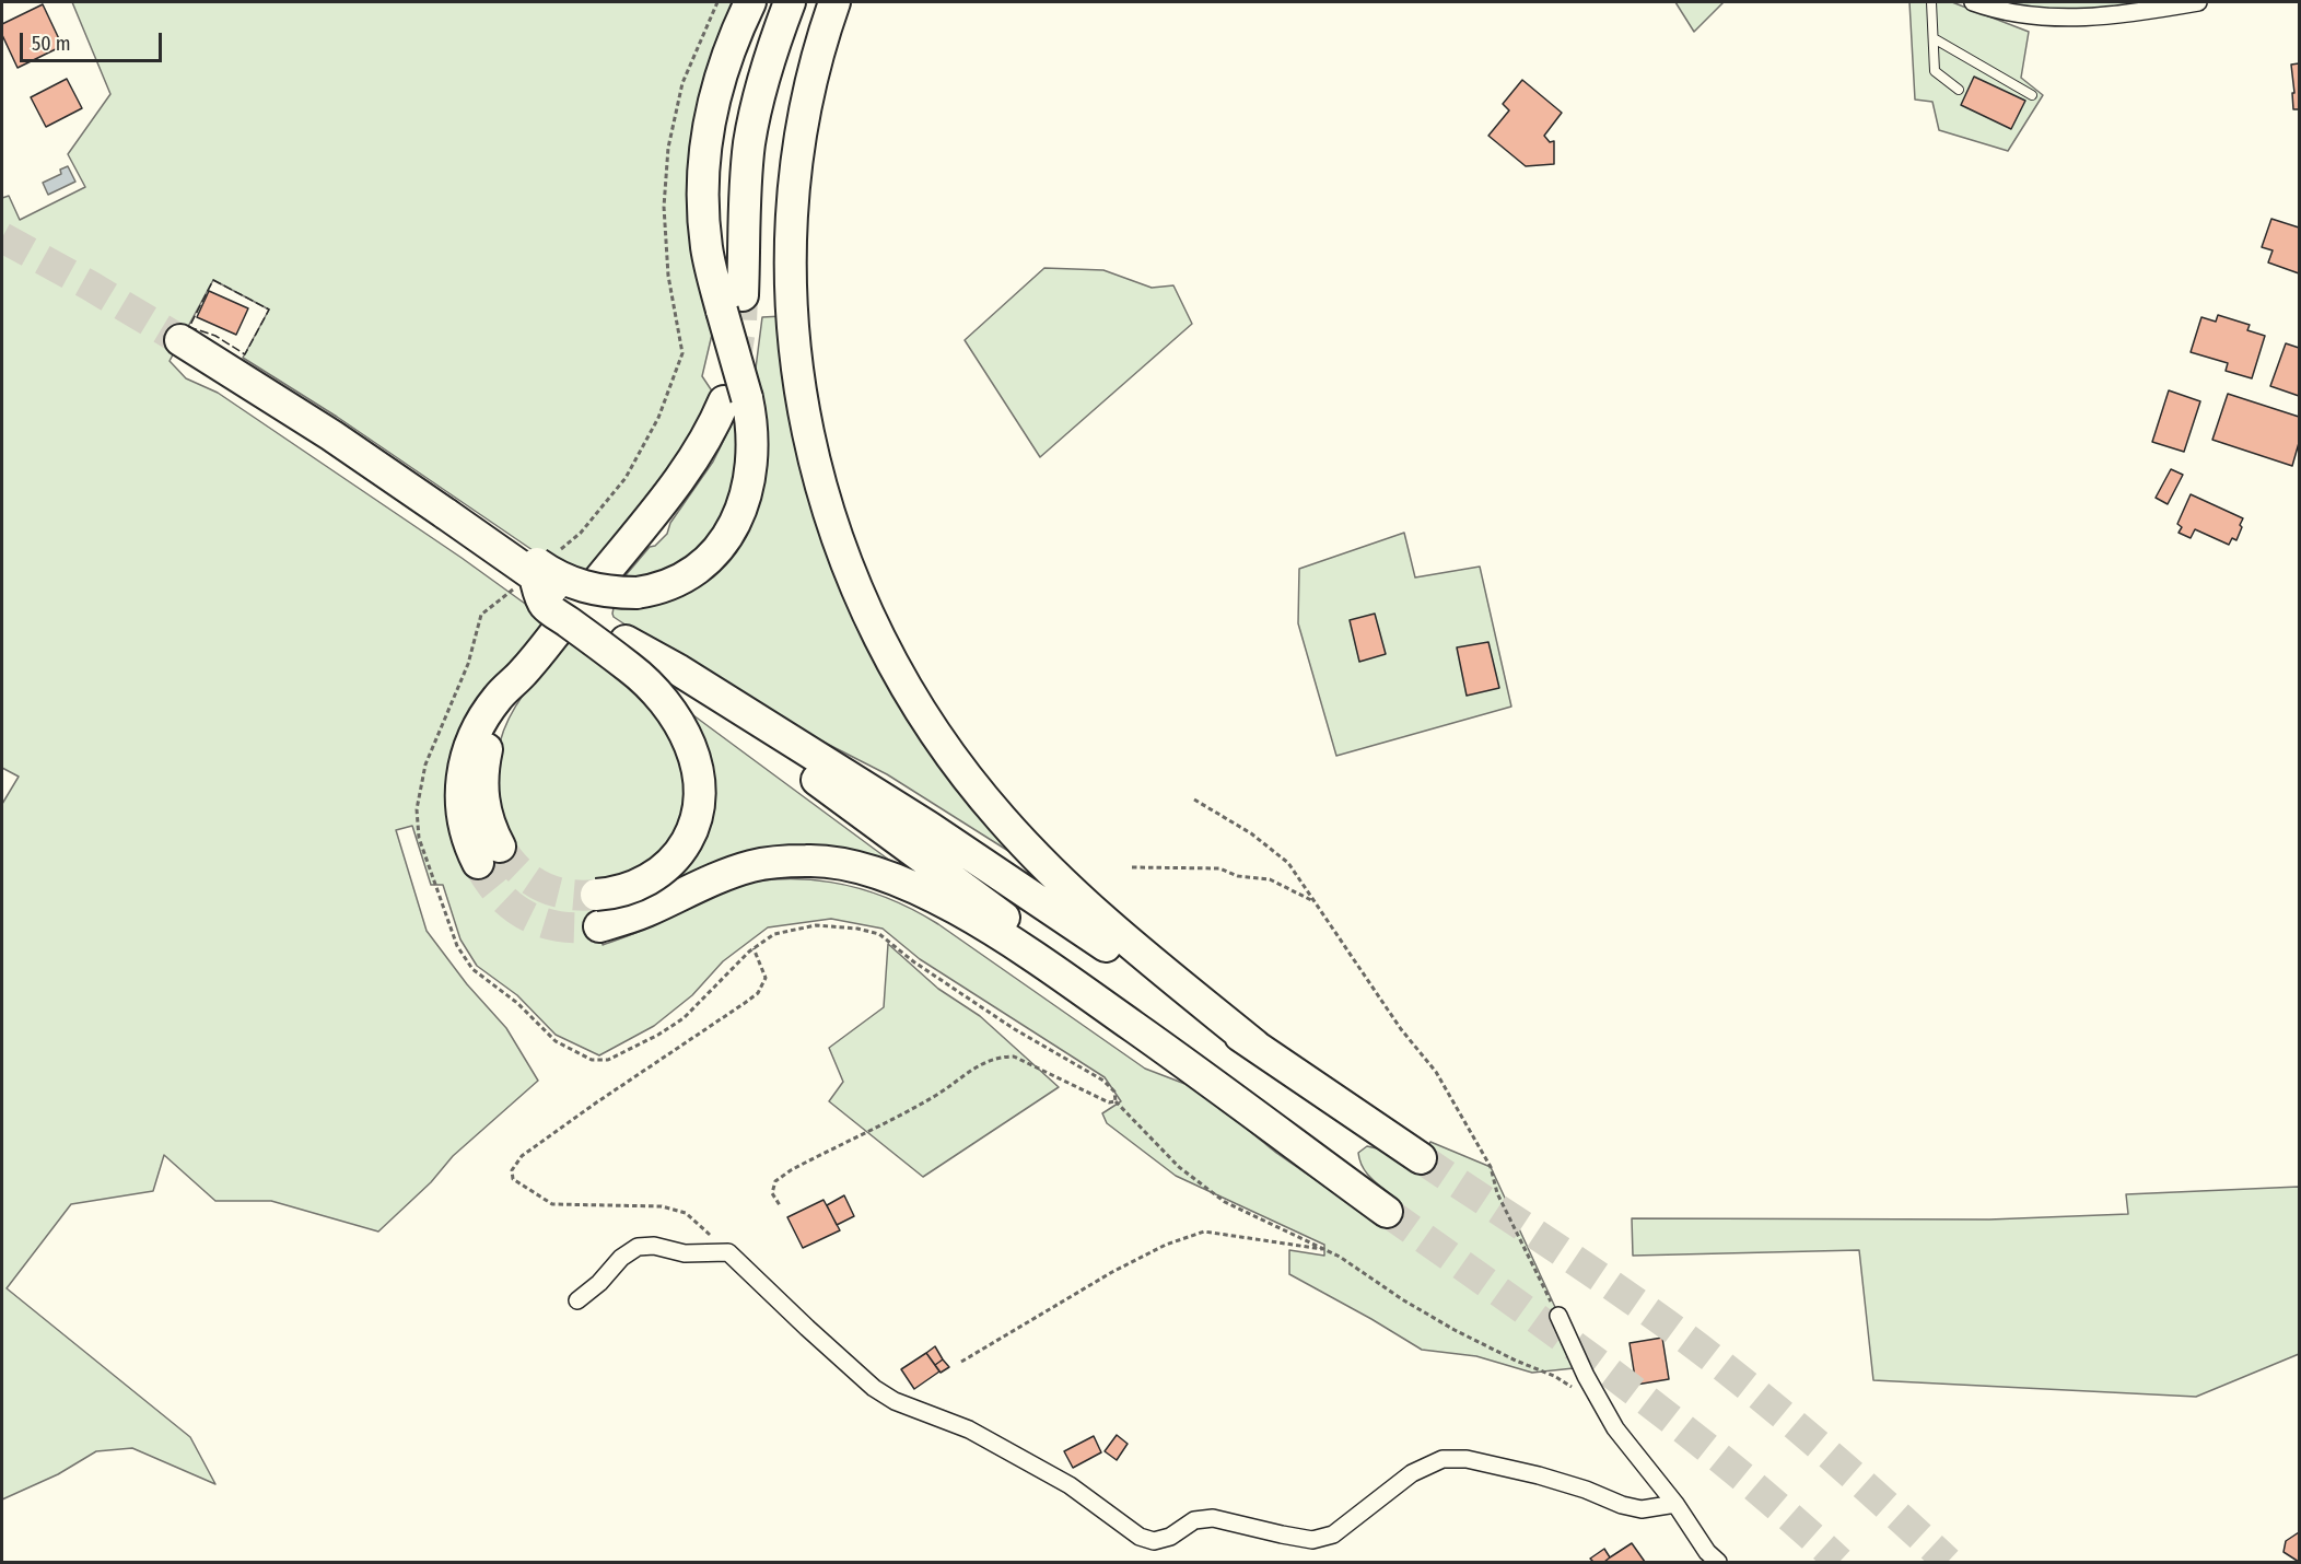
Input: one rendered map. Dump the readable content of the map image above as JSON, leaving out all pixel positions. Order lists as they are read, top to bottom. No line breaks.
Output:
{"scale_bar":"50 m"}
